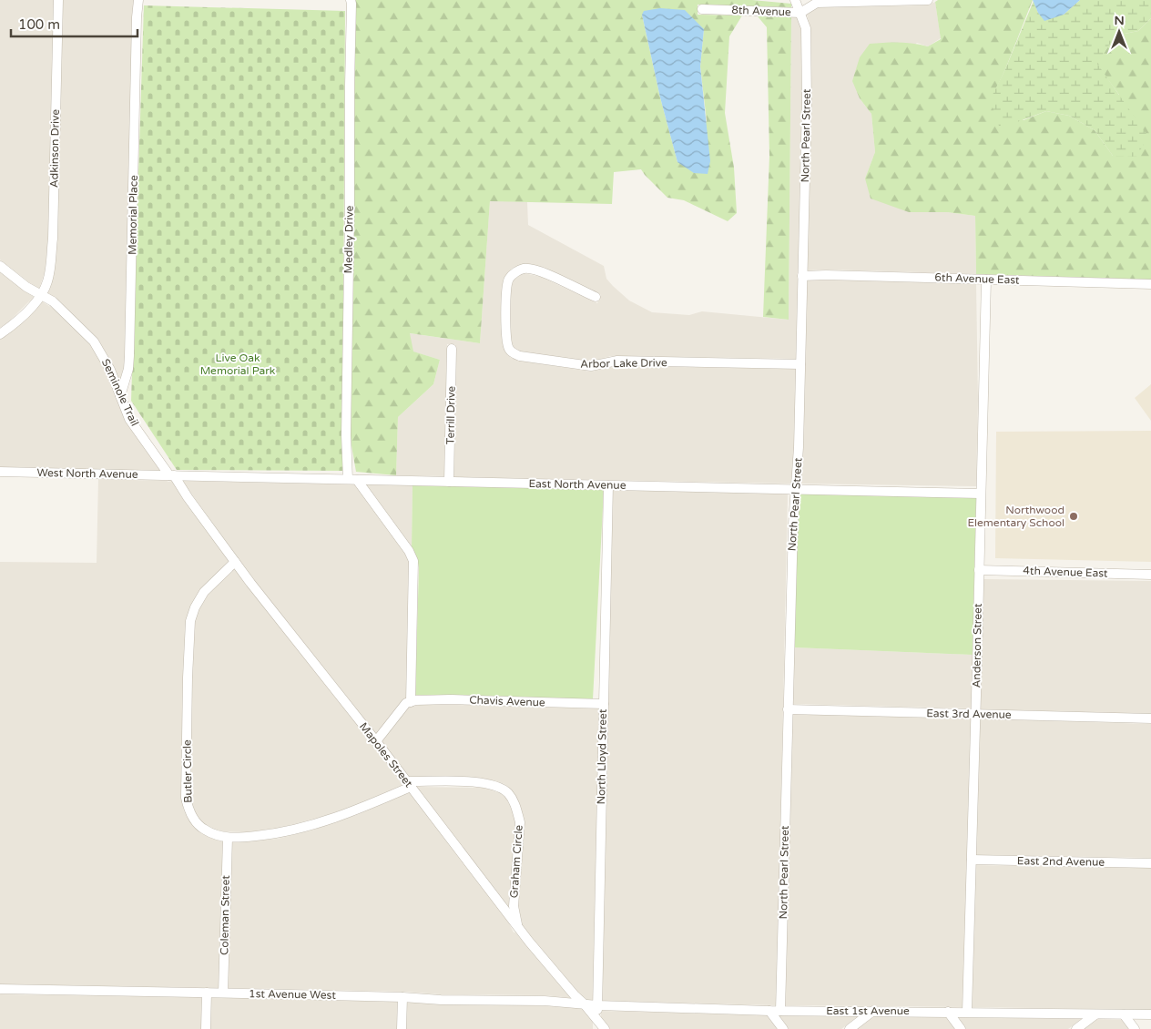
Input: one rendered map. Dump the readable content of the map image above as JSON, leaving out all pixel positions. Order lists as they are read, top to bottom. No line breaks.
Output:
{"streets":{"street":["8th Avenue","North Pearl Street","Adkinson Drive","Memorial Place","Medley Drive","6th Avenue East","Arbor Lake Drive","Seminole Trail","Terrill Drive","West North Avenue","East North Avenue","4th Avenue East","Anderson Street","Chavis Avenue","East 3rd Avenue","Mapoles Street","North Lloyd Street","Butler Circle","Graham Circle","East 2nd Avenue","Coleman Street","1st Avenue West","East 1st Avenue"]},"crossings":[["8th Avenue","North Pearl Street"],["North Pearl Street","6th Avenue East"],["North Pearl Street","Arbor Lake Drive"],["North Pearl Street","East North Avenue"],["North Pearl Street","East 3rd Avenue"],["North Pearl Street","East 1st Avenue"],["Adkinson Drive","Seminole Trail"],["Memorial Place","Seminole Trail"],["Medley Drive","East North Avenue"],["6th Avenue East","Anderson Street"],["Seminole Trail","West North Avenue"],["Seminole Trail","East North Avenue"],["Seminole Trail","Mapoles Street"],["Terrill Drive","East North Avenue"],["West North Avenue","East North Avenue"],["West North Avenue","Mapoles Street"],["East North Avenue","Anderson Street"],["East North Avenue","Mapoles Street"],["East North Avenue","North Lloyd Street"],["4th Avenue East","Anderson Street"],["Anderson Street","East 3rd Avenue"],["Anderson Street","East 2nd Avenue"],["Anderson Street","East 1st Avenue"],["Chavis Avenue","North Lloyd Street"],["Mapoles Street","North Lloyd Street"],["Mapoles Street","Butler Circle"],["Mapoles Street","Graham Circle"],["Mapoles Street","1st Avenue West"],["Mapoles Street","East 1st Avenue"],["North Lloyd Street","East 1st Avenue"],["Butler Circle","Graham Circle"],["Butler Circle","Coleman Street"],["Coleman Street","1st Avenue West"],["1st Avenue West","East 1st Avenue"]],"parks":["Live Oak Memorial Park"],"places":["Northwood Elementary School"],"scale_bar":"100 m","north":"top"}
